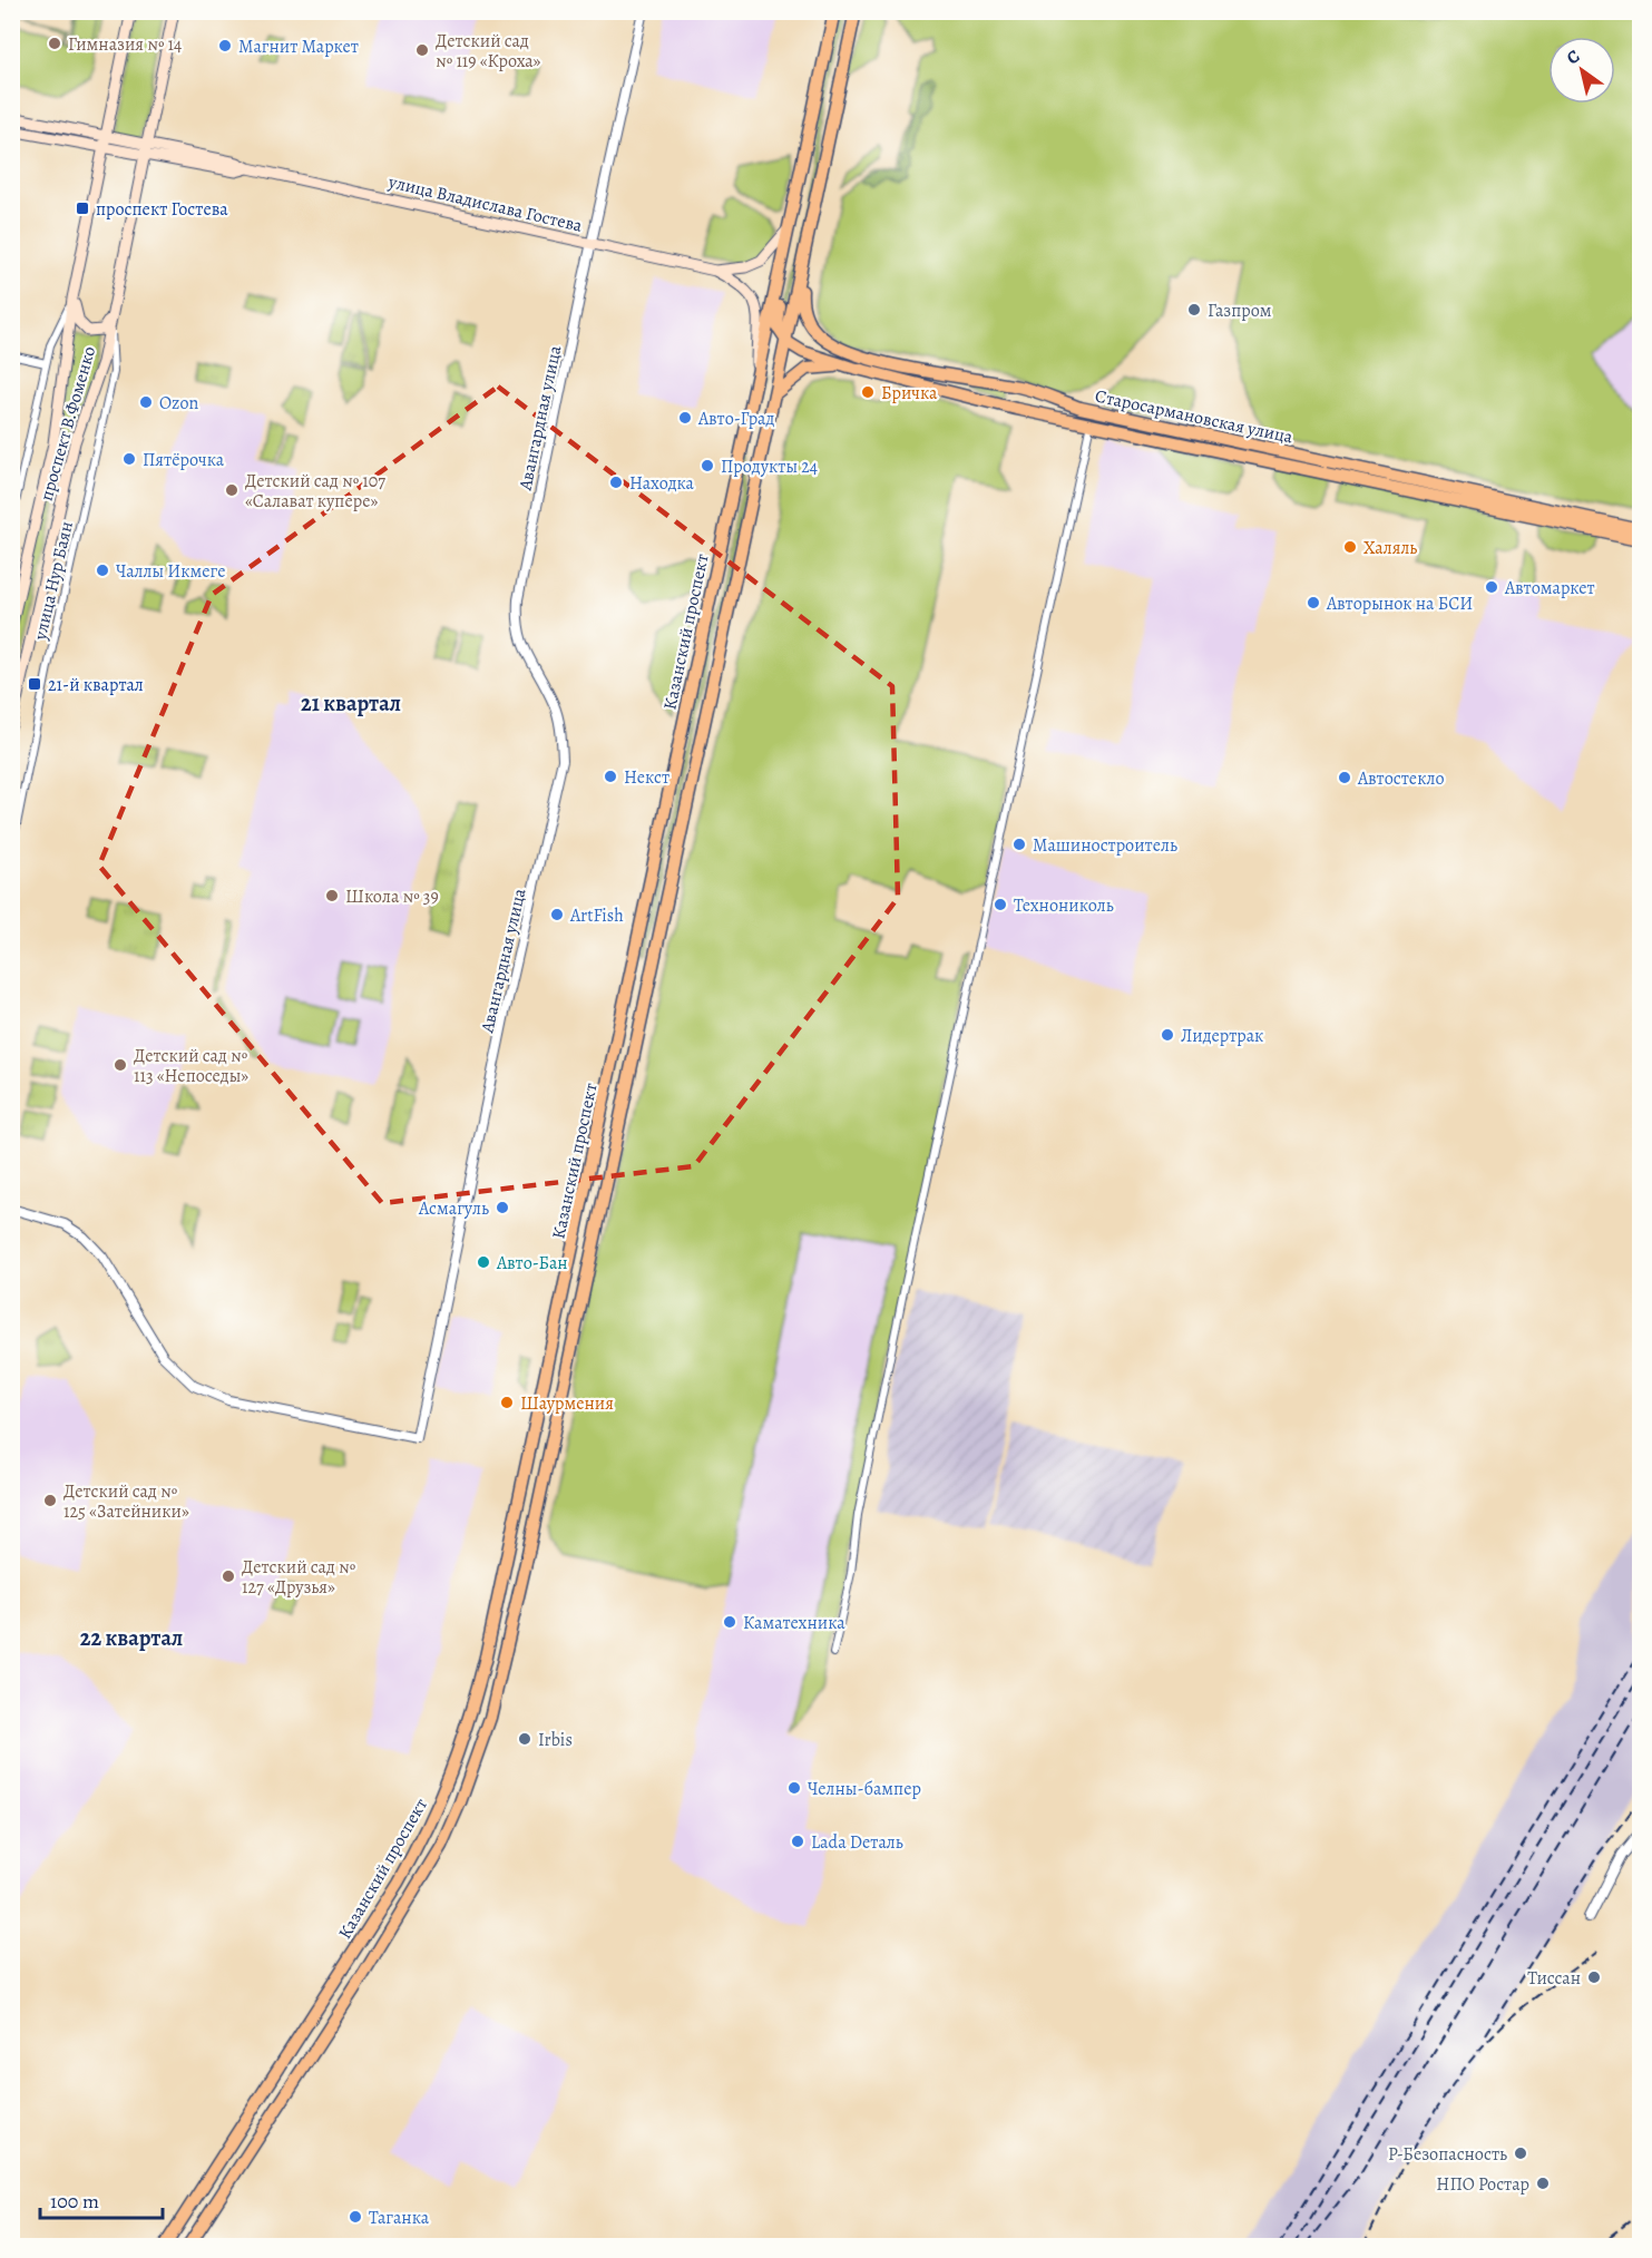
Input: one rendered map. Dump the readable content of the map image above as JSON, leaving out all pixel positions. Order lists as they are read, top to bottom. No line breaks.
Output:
{"streets":{"main road":["улица Владислава Гостева","Старосармановская улица","проспект В.Фоменко","Казанский проспект"],"street":["Авангардная улица","улица Нур Баян"]},"crossings":[["улица Владислава Гостева","Авангардная улица"],["улица Владислава Гостева","проспект В.Фоменко"],["улица Владислава Гостева","Казанский проспект"],["Старосармановская улица","Казанский проспект"],["проспект В.Фоменко","улица Нур Баян"]],"districts":["21 квартал","22 квартал"],"places":{"other":["Гимназия № 14","Магнит Маркет","Детский сад № 119 «Кроха»","Газпром","Бричка","Ozon","Авто-Град","Пятёрочка","Продукты 24","Находка","Детский сад № 107 «Салават купере»","Халяль","Чаллы Икмеге","Автомаркет","Авторынок на БСИ","Некст","Автостекло","Машиностроитель","Школа № 39","Технониколь","ArtFish","Лидертрак","Детский сад № 113 «Непоседы»","Асмагуль","Авто-Бан","Шаурмения","Детский сад № 125 «Затейники»","Детский сад № 127 «Друзья»","Каматехника","Irbis","Челны-бампер","Lada Dеталь","Тиссан","Р-Безопасность","НПО Ростар","Таганка"],"transit":["проспект Гостева","21-й квартал"]},"scale_bar":"100 m","north":"top left"}
